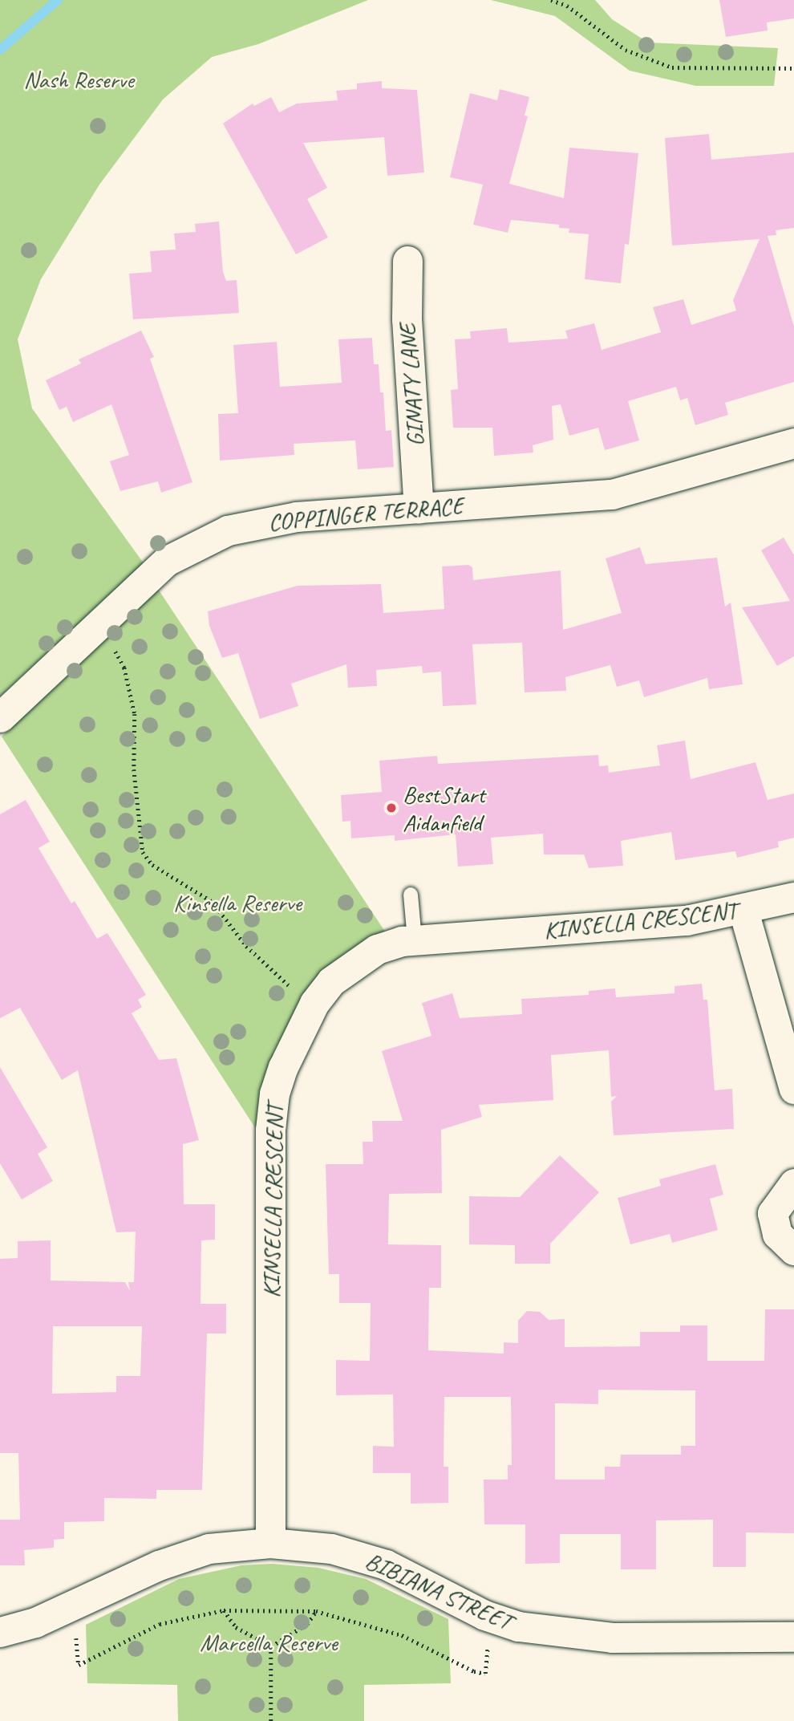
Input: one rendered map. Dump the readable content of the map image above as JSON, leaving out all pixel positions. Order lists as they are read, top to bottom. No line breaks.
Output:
{"streets":{"street":["GINATY LANE","COPPINGER TERRACE","KINSELLA CRESCENT","BIBIANA STREET"]},"crossings":[["GINATY LANE","COPPINGER TERRACE"],["KINSELLA CRESCENT","BIBIANA STREET"]],"parks":["Nash Reserve","Kinsella Reserve","Marcella Reserve"],"places":["BestStart Aidanfield"]}
